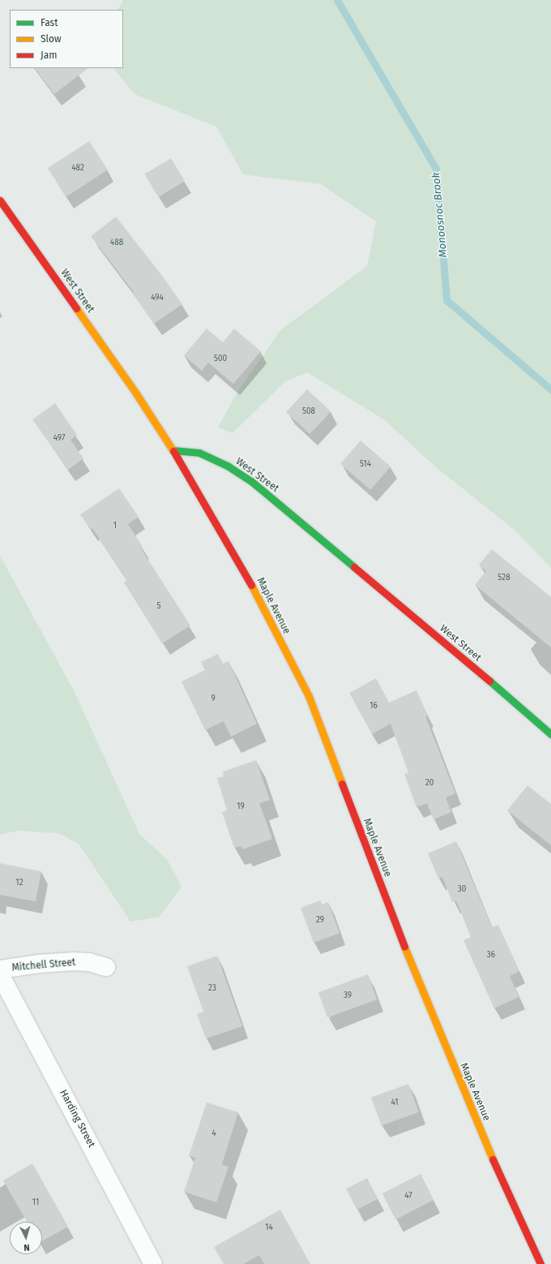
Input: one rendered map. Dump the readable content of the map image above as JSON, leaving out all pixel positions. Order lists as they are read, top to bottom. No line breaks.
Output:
{"streets":{"main road":["West Street","Maple Avenue"],"street":["Mitchell Street","Harding Street"]},"crossings":[["West Street","Maple Avenue"]],"water":["Monoosnoc Brook"],"house_numbers":["482","488","494","500","508","497","514","1","528","5","9","16","20","19","12","30","29","36","23","39","41","4","47","11","14"],"legend":["Fast","Slow","Jam"],"north":"bottom"}
